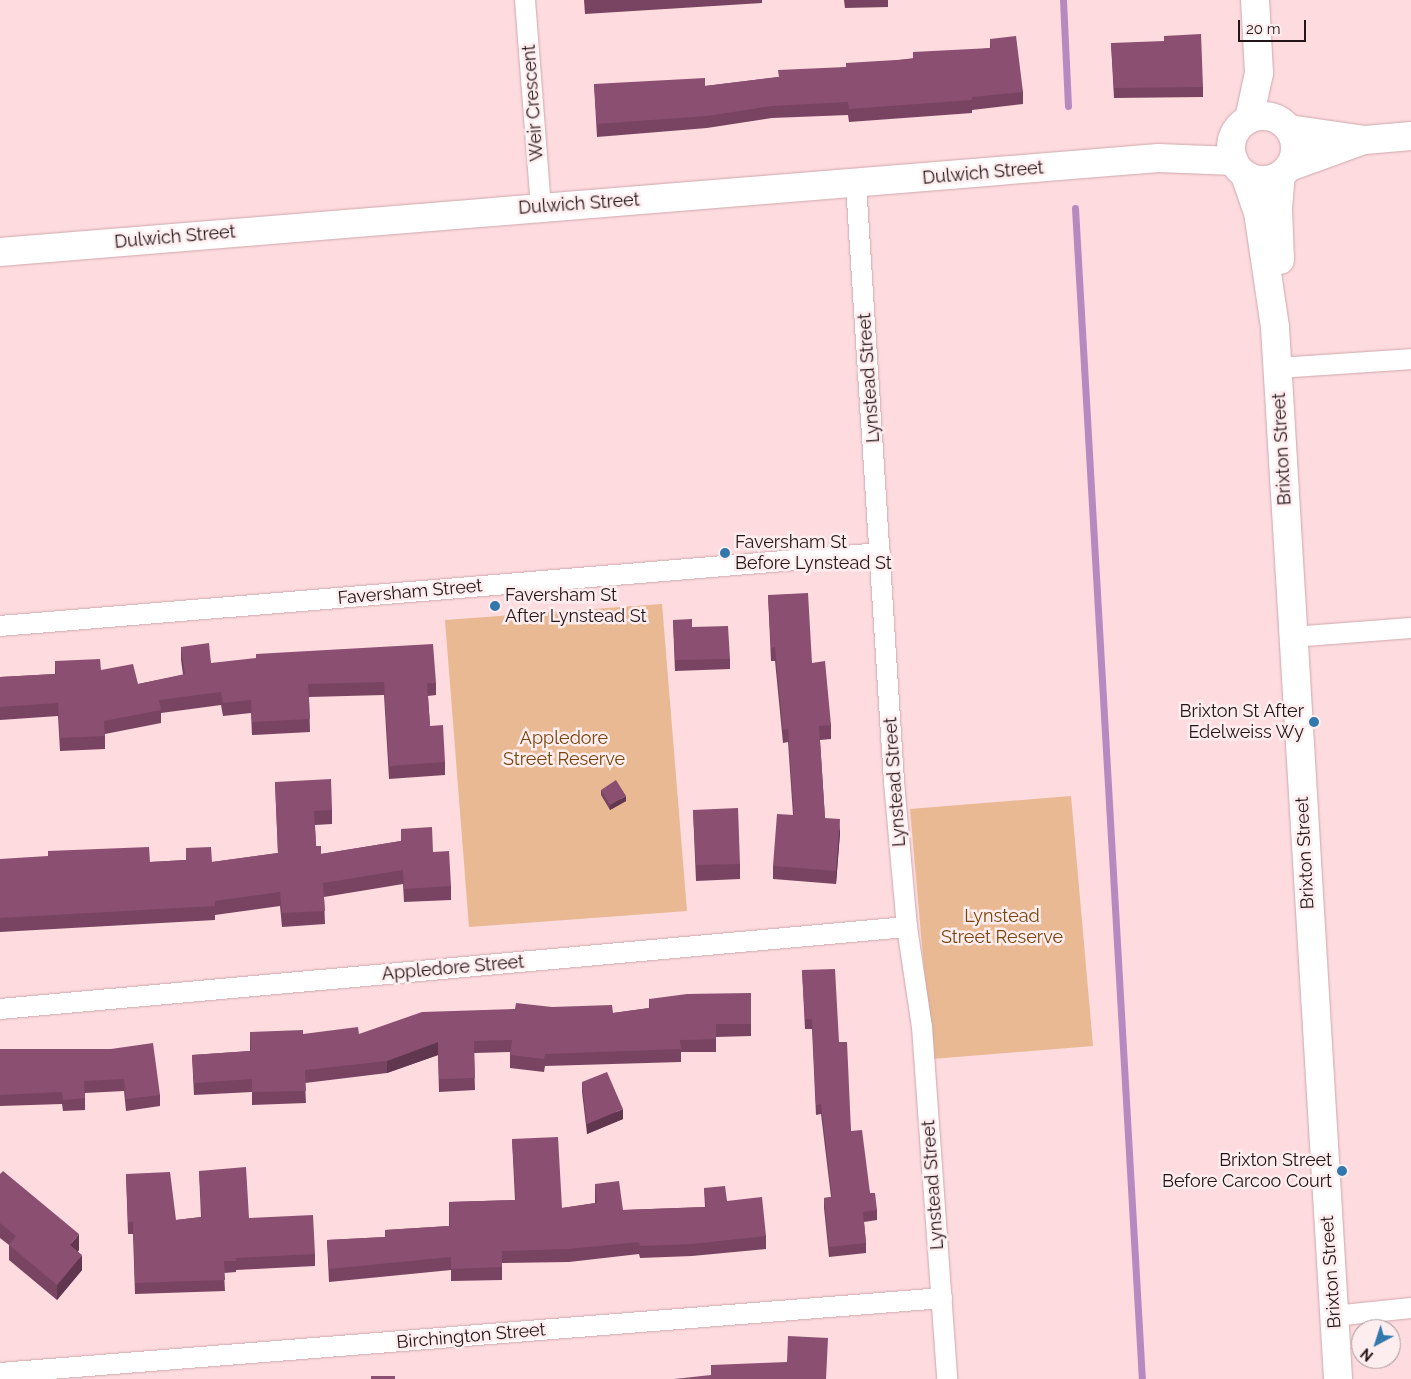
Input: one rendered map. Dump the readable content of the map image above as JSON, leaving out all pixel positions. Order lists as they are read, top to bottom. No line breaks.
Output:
{"streets":{"main road":["Dulwich Street","Brixton Street"],"street":["Weir Crescent","Lynstead Street","Faversham Street","Appledore Street","Birchington Street"]},"crossings":[["Weir Crescent","Dulwich Street"],["Dulwich Street","Lynstead Street"],["Dulwich Street","Brixton Street"],["Lynstead Street","Faversham Street"],["Lynstead Street","Appledore Street"],["Lynstead Street","Birchington Street"]],"parks":["Appledore Street Reserve","Lynstead Street Reserve"],"places":["Faversham St Before Lynstead St","Faversham St After Lynstead St","Brixton St After Edelweiss Wy","Brixton Street Before Carcoo Court"],"scale_bar":"20 m","north":"bottom left"}
